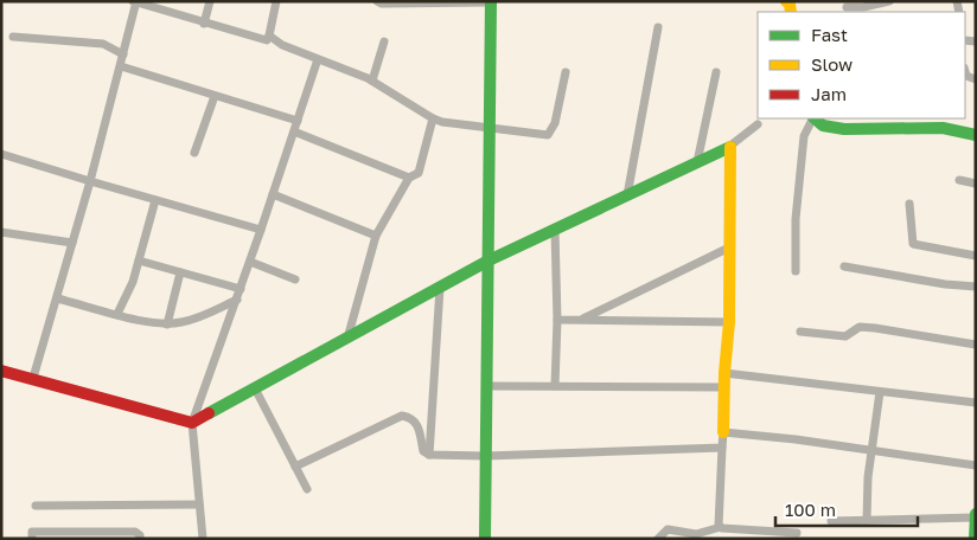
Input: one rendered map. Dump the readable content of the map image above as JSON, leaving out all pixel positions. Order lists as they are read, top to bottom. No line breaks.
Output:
{"legend":["Fast","Slow","Jam"],"scale_bar":"100 m"}
